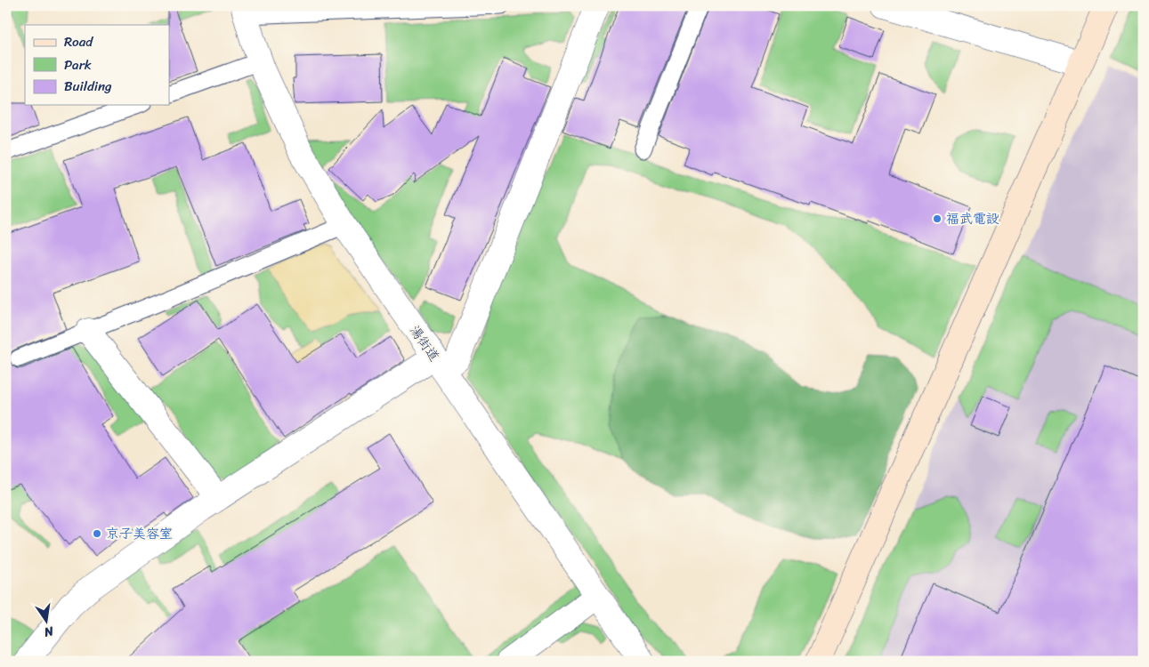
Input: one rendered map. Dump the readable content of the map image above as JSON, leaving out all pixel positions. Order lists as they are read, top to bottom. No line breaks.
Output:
{"streets":{"street":["湯街道"]},"places":["福武電設","京子美容室"],"legend":["Road","Park","Building"],"north":"bottom"}
